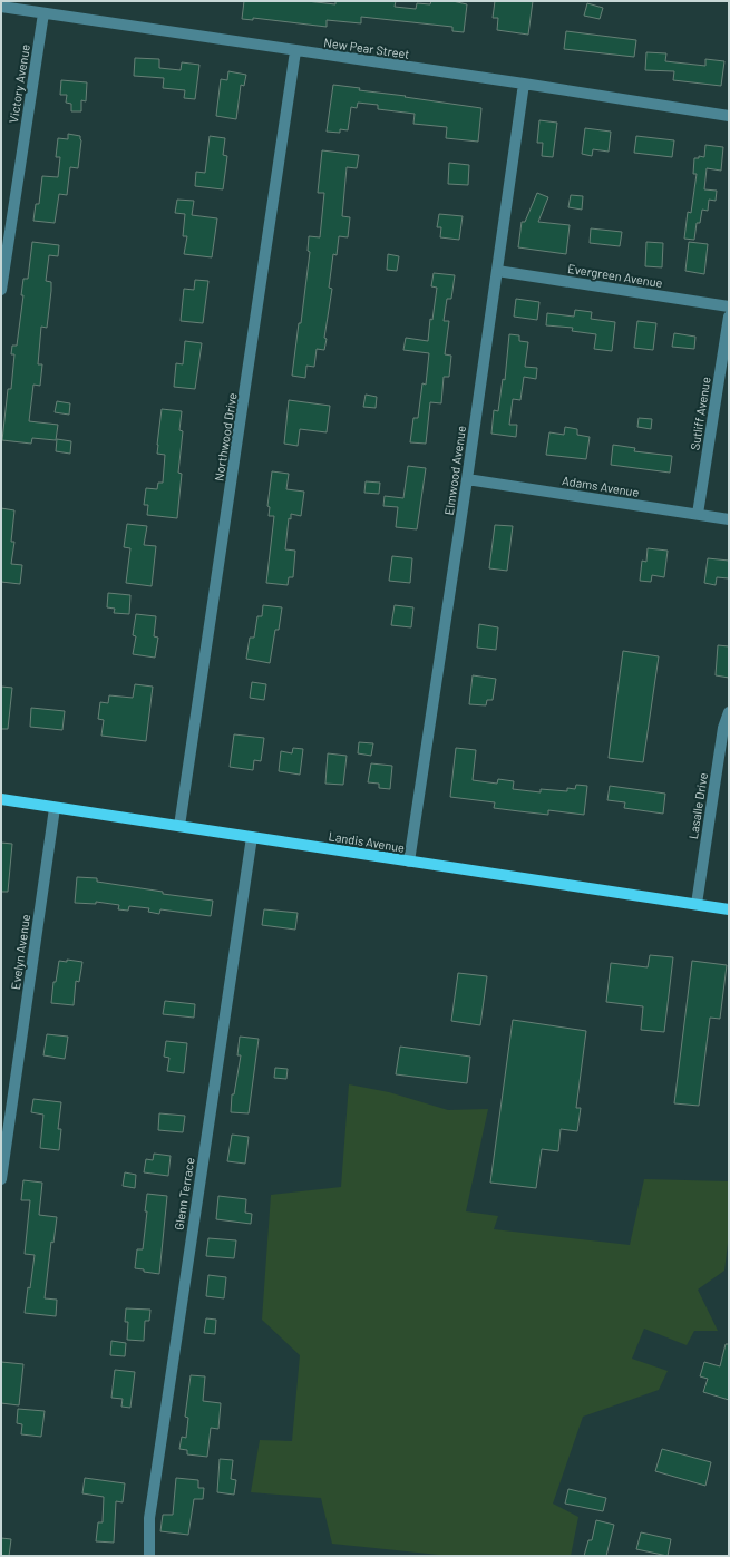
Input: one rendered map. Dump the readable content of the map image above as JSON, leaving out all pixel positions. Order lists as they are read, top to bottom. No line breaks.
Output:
{"streets":{"main road":["Landis Avenue"],"street":["New Pear Street","Victory Avenue","Evergreen Avenue","Sutliff Avenue","Northwood Drive","Elmwood Avenue","Adams Avenue","Lasalle Drive","Evelyn Avenue","Glenn Terrace"]},"crossings":[["New Pear Street","Victory Avenue"],["New Pear Street","Northwood Drive"],["New Pear Street","Elmwood Avenue"],["Evergreen Avenue","Elmwood Avenue"],["Sutliff Avenue","Adams Avenue"],["Northwood Drive","Landis Avenue"],["Elmwood Avenue","Adams Avenue"],["Elmwood Avenue","Landis Avenue"],["Lasalle Drive","Landis Avenue"],["Landis Avenue","Evelyn Avenue"],["Landis Avenue","Glenn Terrace"]]}
